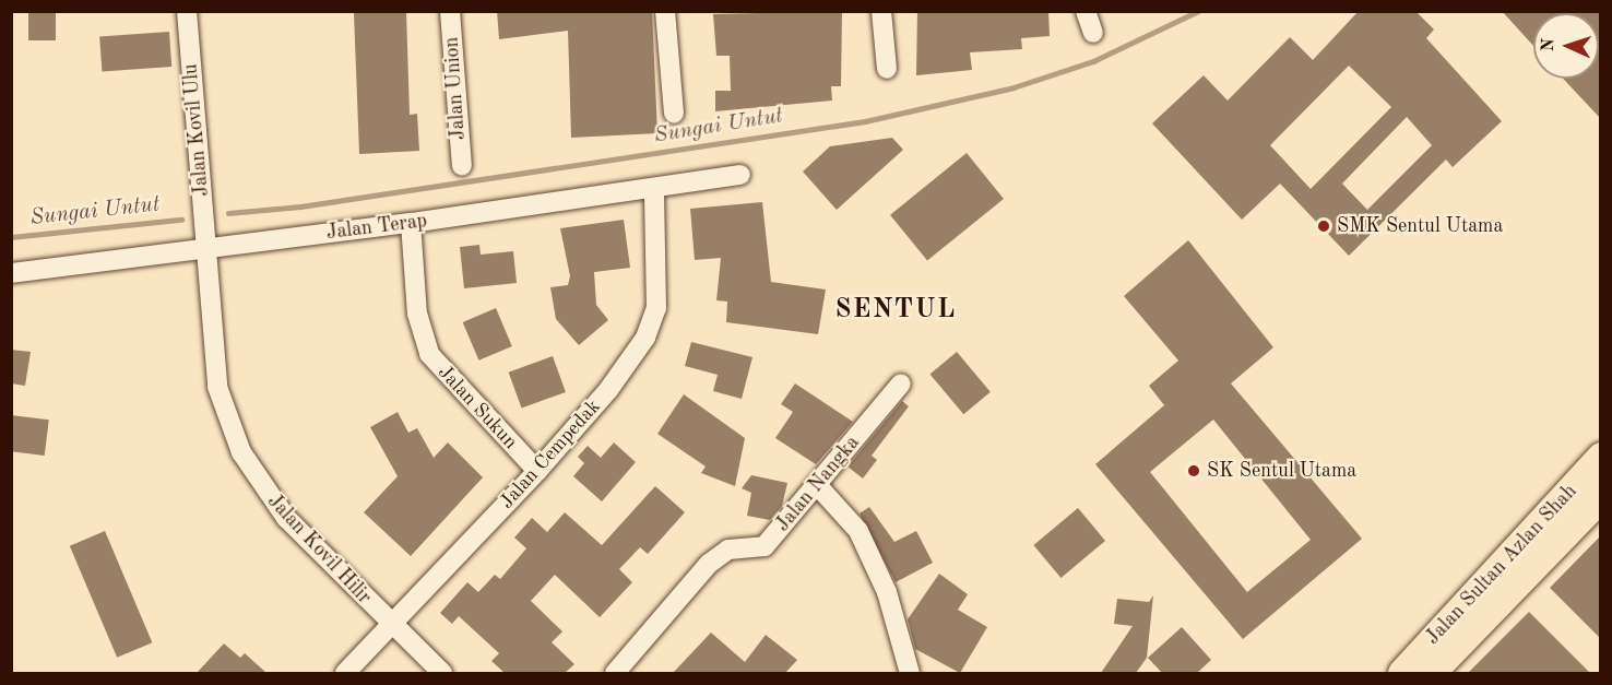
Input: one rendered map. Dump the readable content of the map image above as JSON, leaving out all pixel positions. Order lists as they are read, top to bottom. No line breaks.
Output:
{"streets":{"main road":["Jalan Sultan Azlan Shah"],"street":["Jalan Union","Jalan Kovil Ulu","Jalan Terap","Jalan Sukun","Jalan Cempedak","Jalan Nangka","Jalan Kovil Hilir"]},"crossings":[["Jalan Kovil Ulu","Jalan Terap"],["Jalan Kovil Ulu","Jalan Kovil Hilir"],["Jalan Terap","Jalan Sukun"],["Jalan Terap","Jalan Cempedak"],["Jalan Terap","Jalan Kovil Hilir"],["Jalan Sukun","Jalan Cempedak"],["Jalan Cempedak","Jalan Kovil Hilir"]],"districts":["SENTUL"],"water":["Sungai Untut"],"places":["SMK Sentul Utama","SK Sentul Utama"],"north":"left"}
